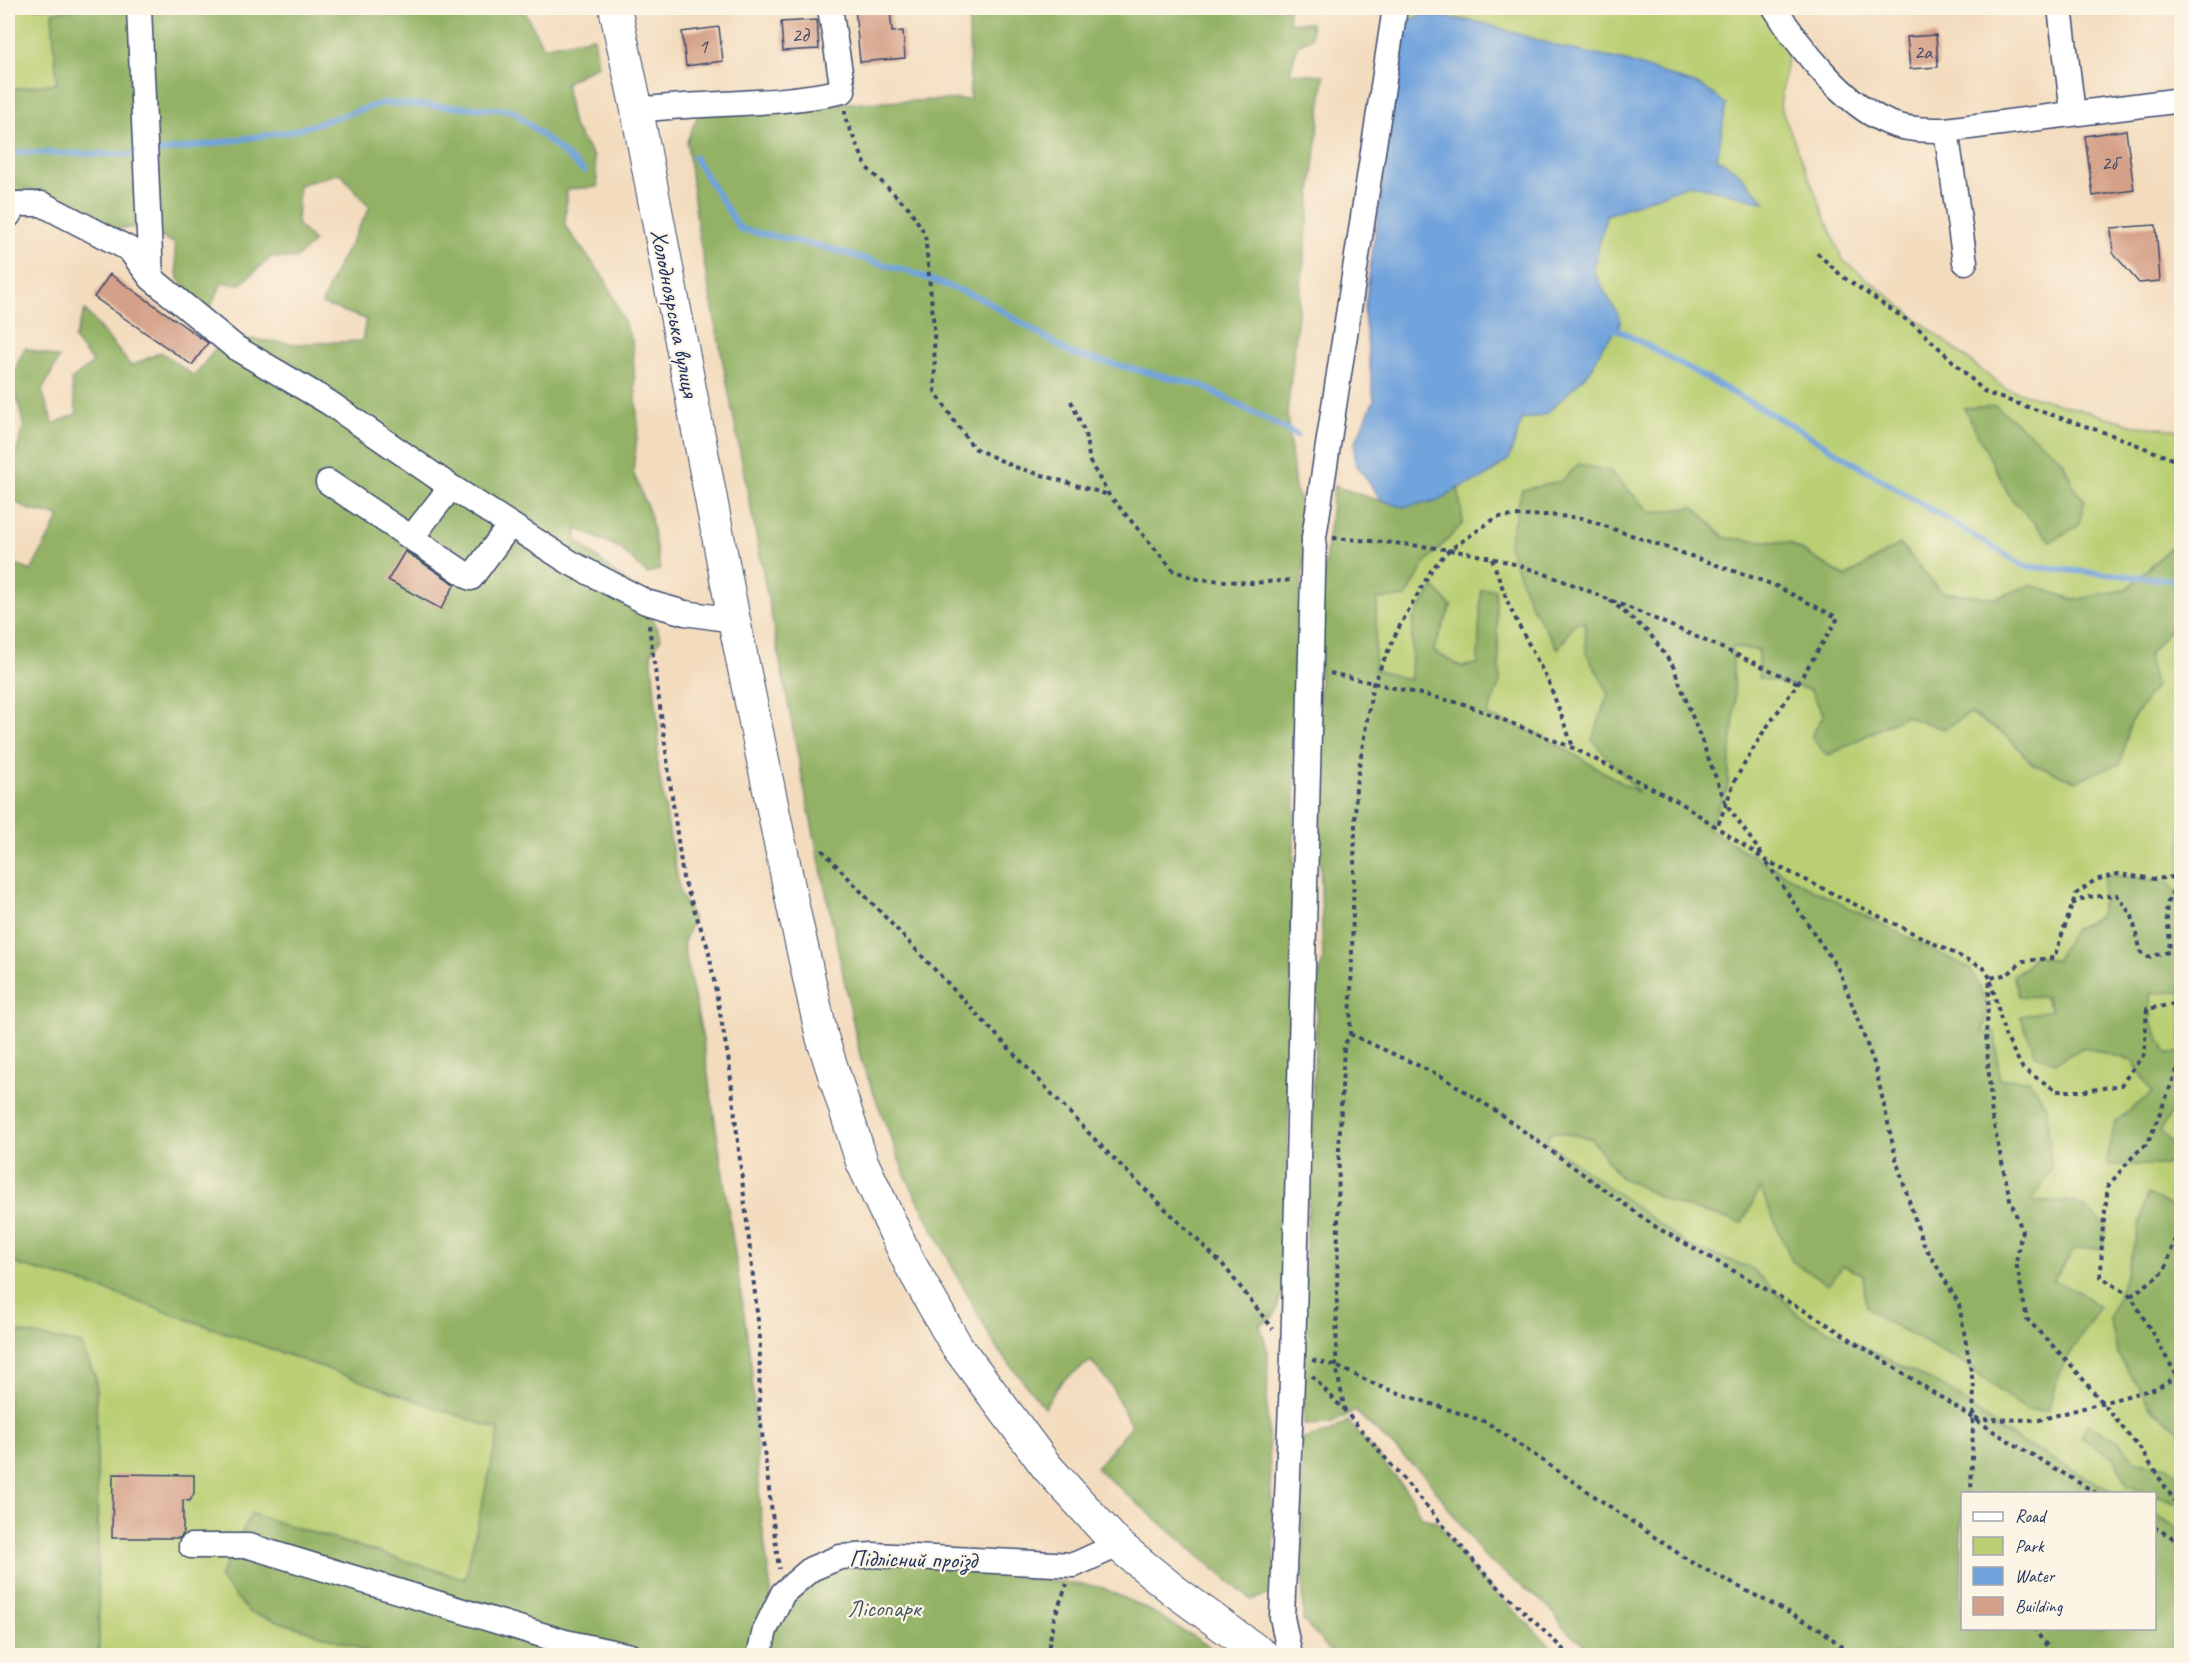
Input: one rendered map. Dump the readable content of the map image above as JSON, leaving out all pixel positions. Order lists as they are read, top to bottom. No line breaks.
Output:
{"streets":{"main road":["Холодноярська вулиця"],"street":["Підлісний проїзд"]},"crossings":[["Холодноярська вулиця","Підлісний проїзд"]],"parks":["Лісопарк"],"house_numbers":["2д","1","2а","2б"],"legend":["Road","Park","Water","Building"]}
